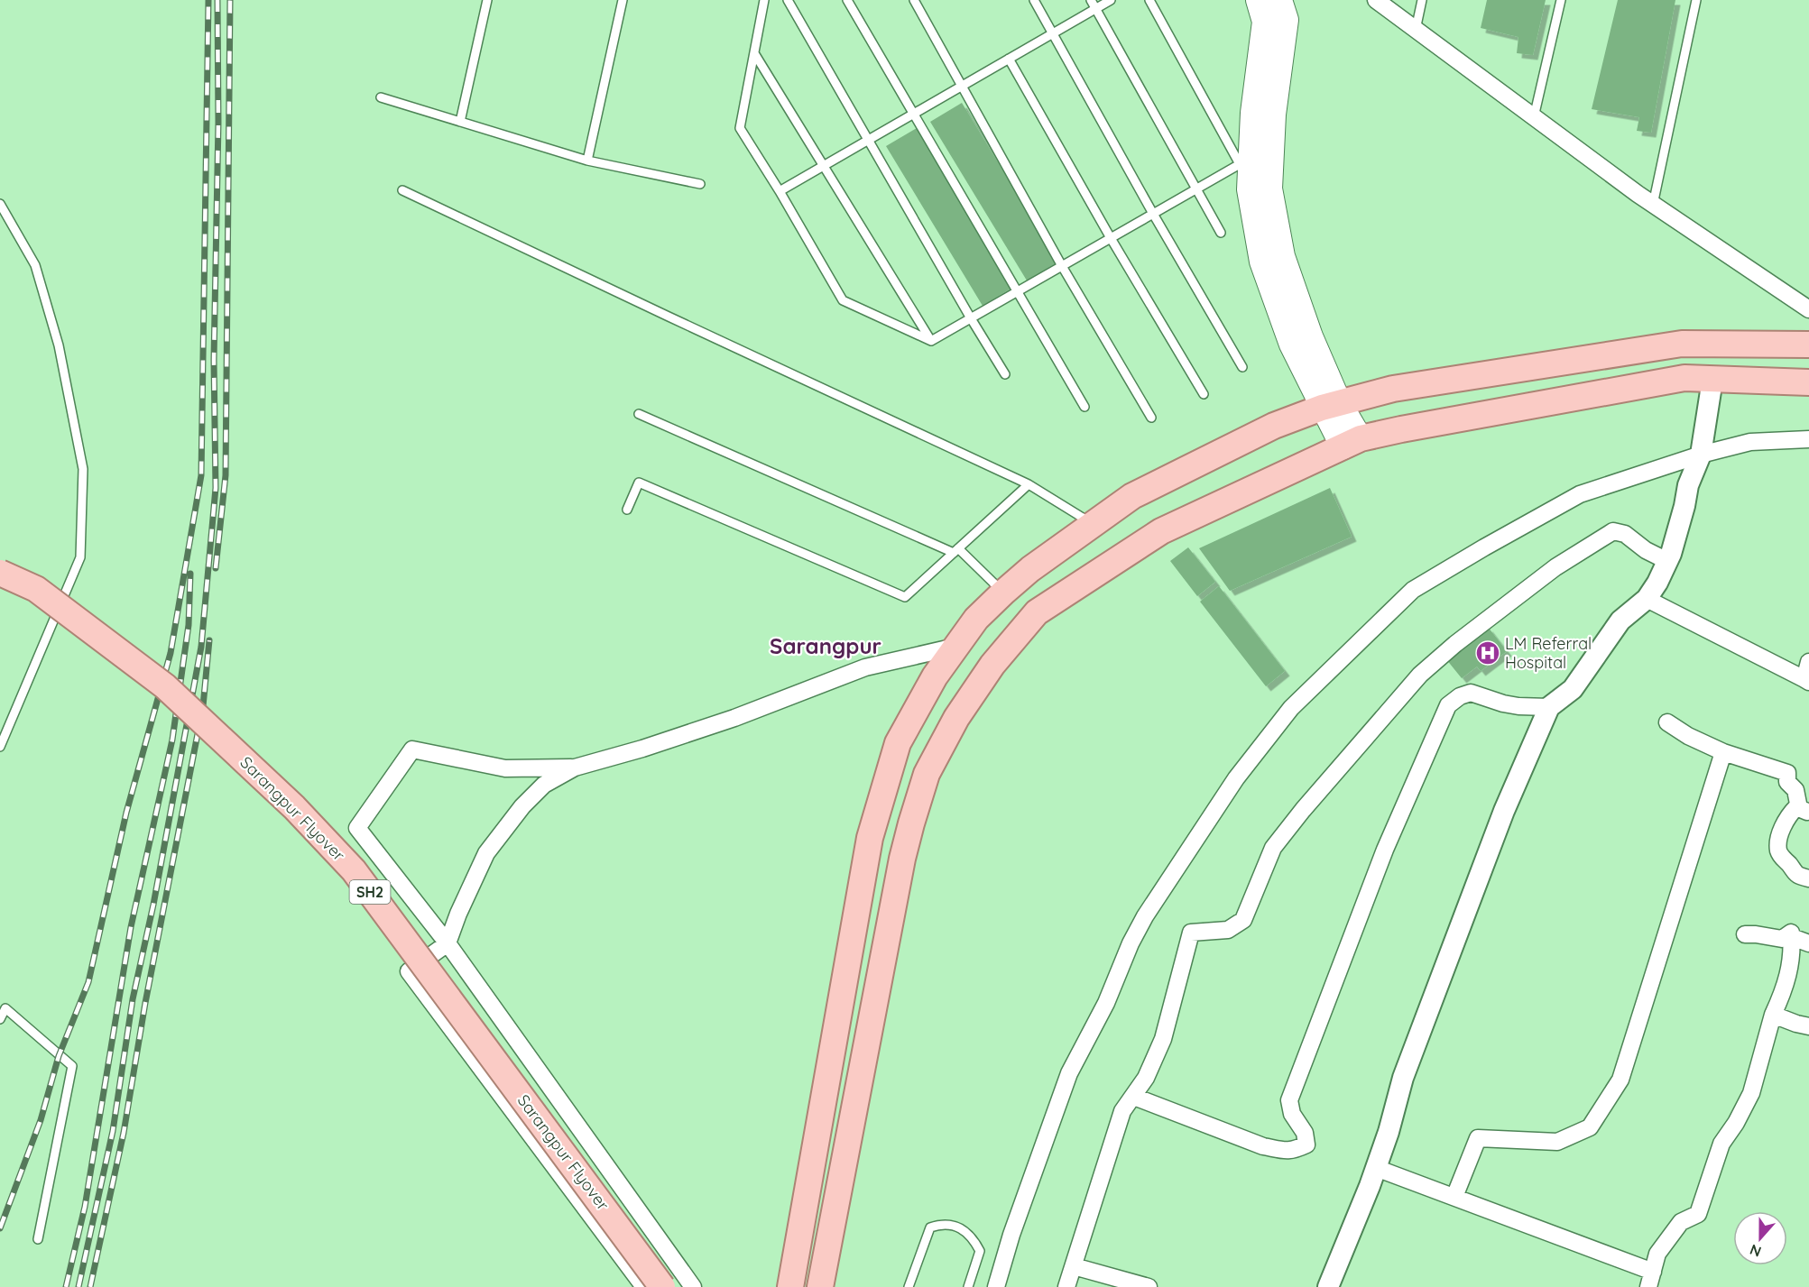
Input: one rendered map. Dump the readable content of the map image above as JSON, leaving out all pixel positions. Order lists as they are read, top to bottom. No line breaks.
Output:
{"streets":{"main road":["Sarangpur Flyover","SH2"]},"districts":["Sarangpur"],"places":{"hospital":["LM Referral Hospital"]},"north":"bottom"}
